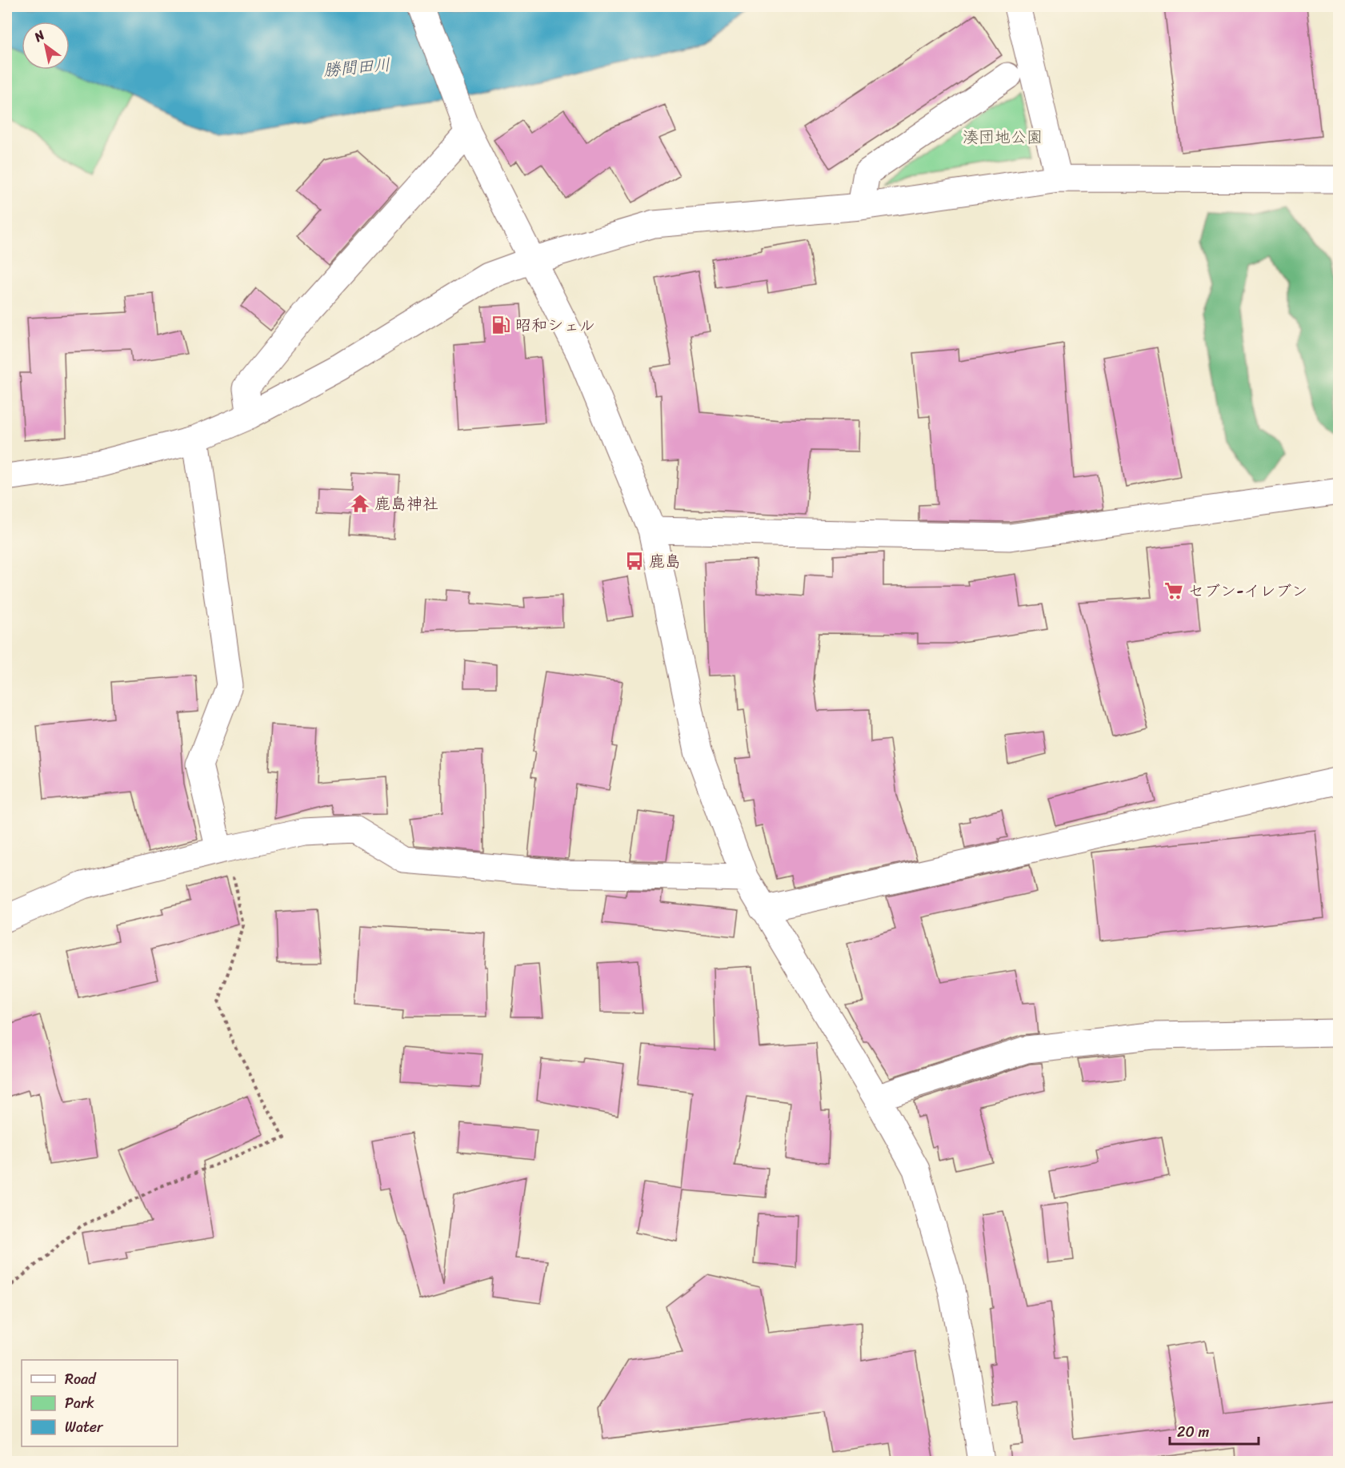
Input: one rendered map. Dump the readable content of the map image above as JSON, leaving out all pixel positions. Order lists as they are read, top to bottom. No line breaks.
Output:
{"water":["勝間田川"],"parks":["湊団地公園"],"places":{"fuel station":["昭和シェル"],"temple":["鹿島神社"],"bus stop":["鹿島"],"supermarket":["セブン-イレブン"]},"legend":["Road","Park","Water"],"scale_bar":"20 m","north":"top left"}
